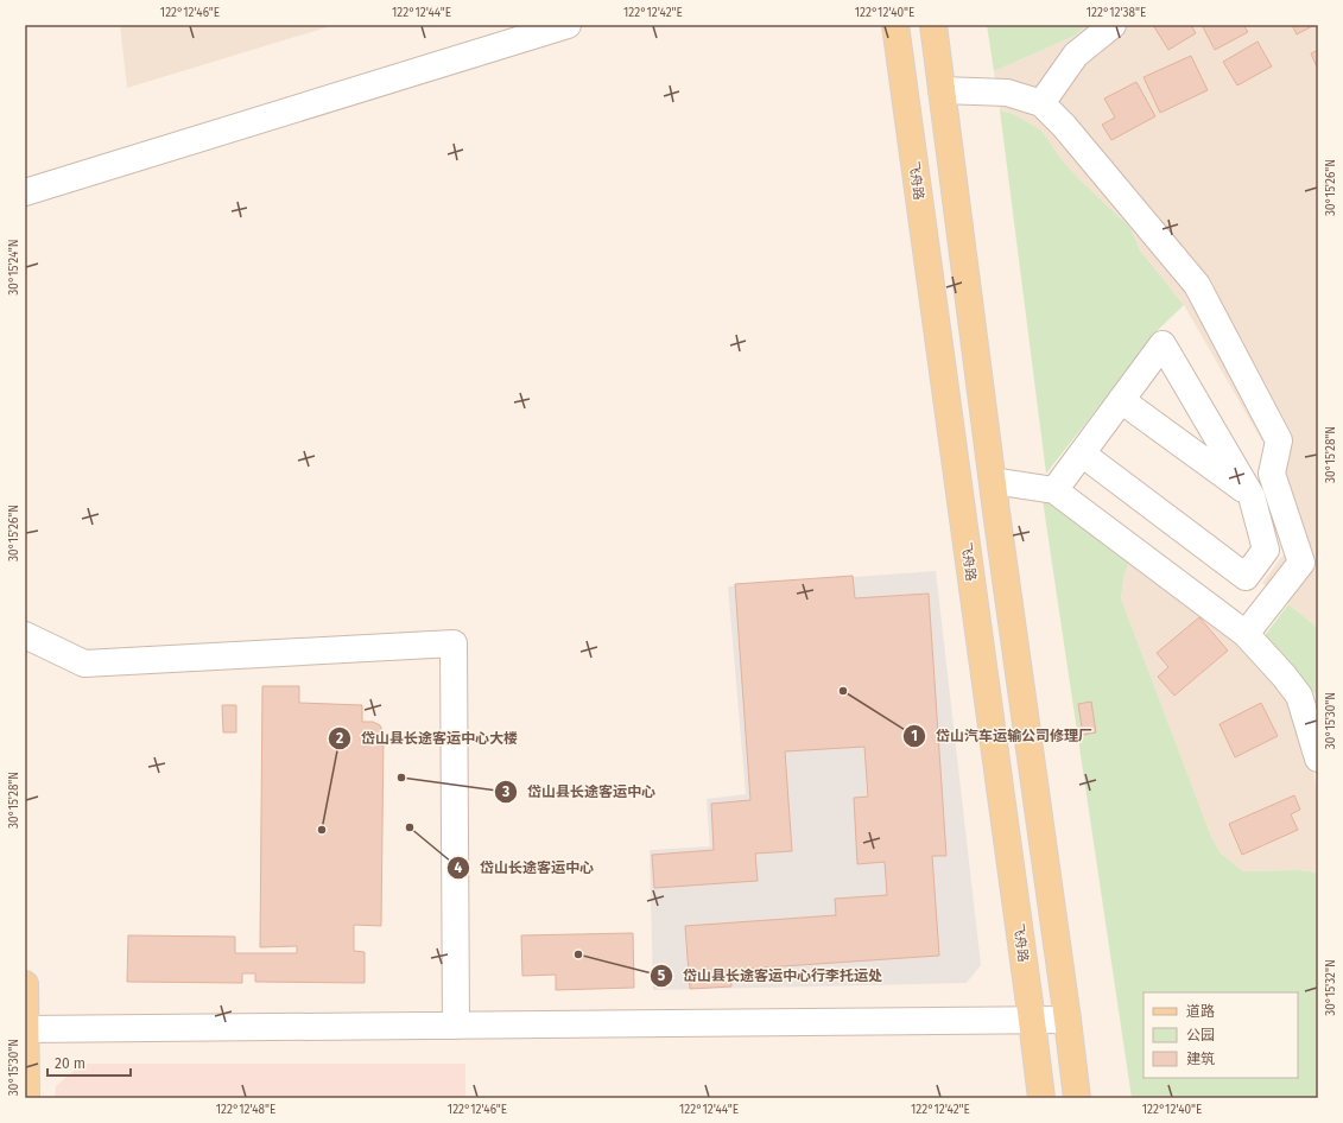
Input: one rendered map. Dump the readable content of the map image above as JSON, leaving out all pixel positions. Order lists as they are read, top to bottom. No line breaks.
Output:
{"streets":{"main road":["飞舟路"]},"places":["岱山汽车运输公司修理厂","岱山县长途客运中心","岱山长途客运中心","岱山县长途客运中心大楼","岱山县长途客运中心行李托运处"],"legend":["道路","公园","建筑"],"scale_bar":"20 m","coordinates":["122°12'46\"E","122°12'44\"E","122°12'42\"E","122°12'40\"E","122°12'38\"E","30°15'26\"N","30°15'24\"N","30°15'28\"N","30°15'30\"N","30°15'32\"N","122°12'48\"E"]}
